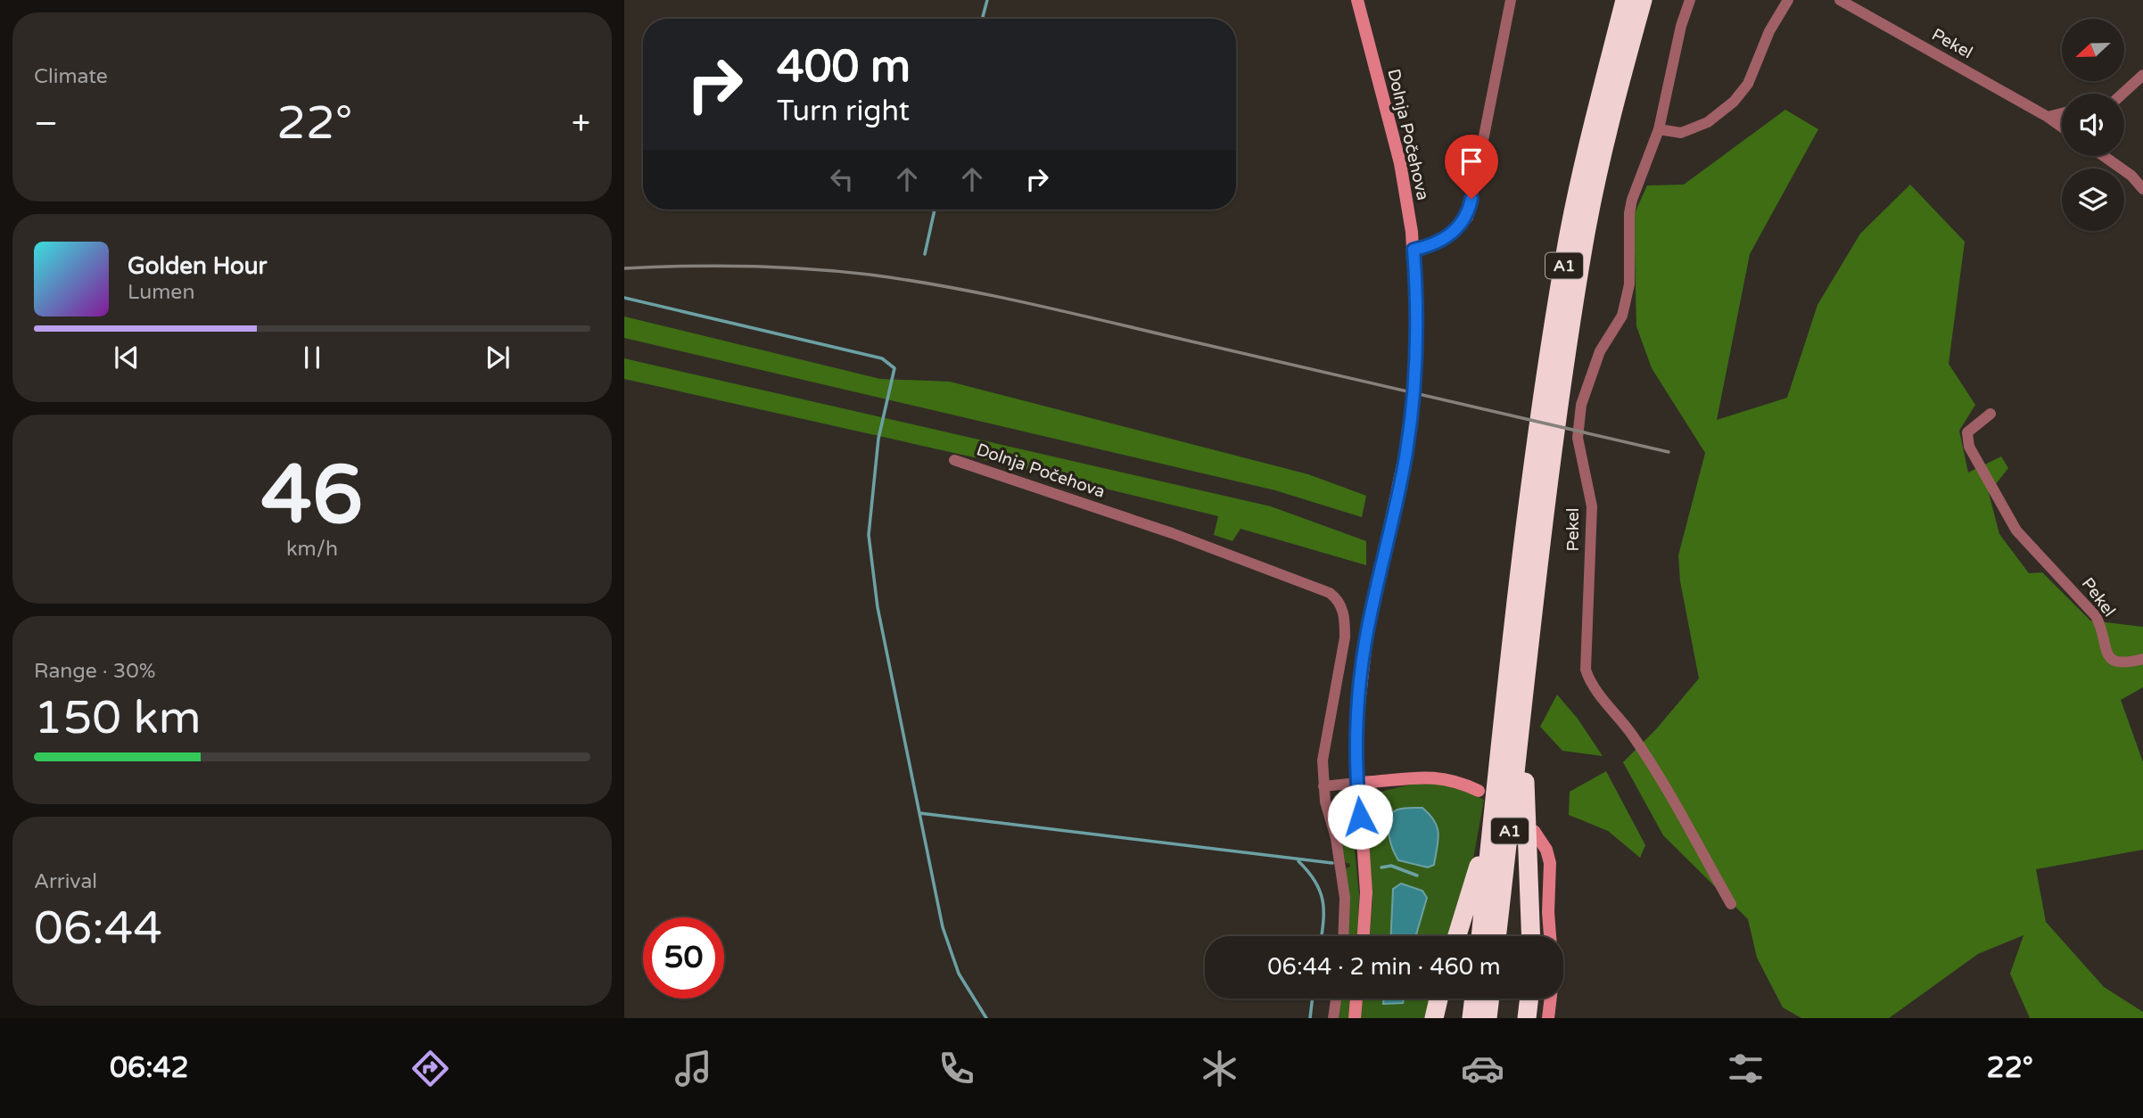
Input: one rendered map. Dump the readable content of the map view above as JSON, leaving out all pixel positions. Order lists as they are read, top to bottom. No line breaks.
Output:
{"streets":{"highway":["A1"],"main road":["Dolnja Počehova"],"street":["Pekel"]},"north":"left","page":{"tile":["Climate",["46","km/h"],["Range · 30%","150 km"],["Arrival","06:44"]],"turn":["400 m","Turn right"],"heat":["−","22°","+"],"song":["Golden Hour","Lumen"],"limit":"50","trip":"06:44 · 2 min · 460 m","tabs":["06:42","22°"]}}
